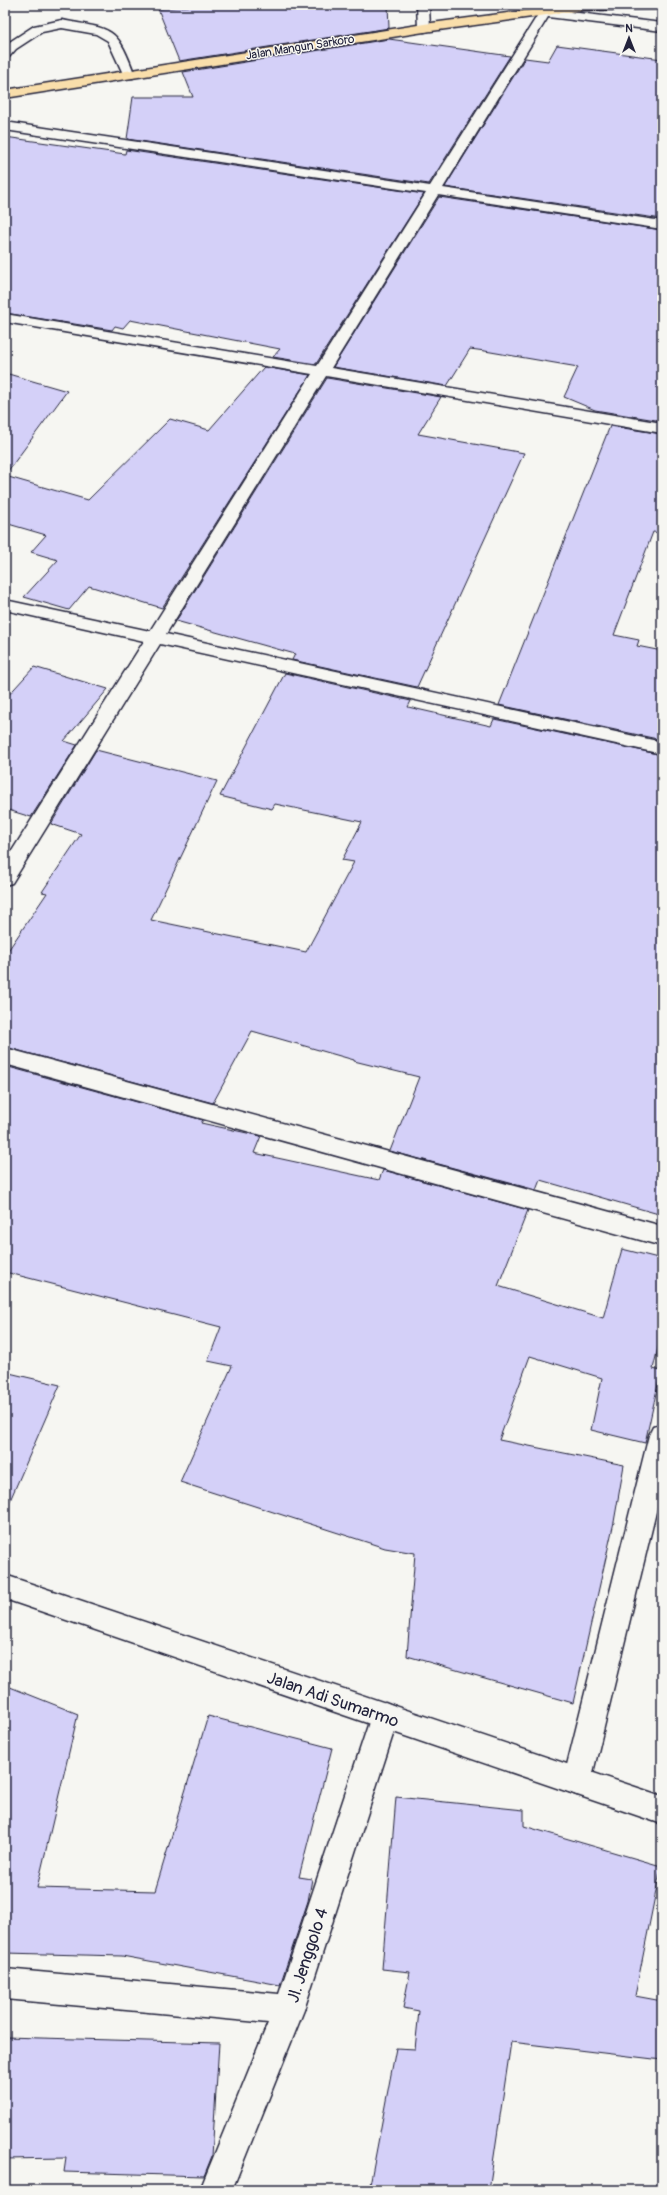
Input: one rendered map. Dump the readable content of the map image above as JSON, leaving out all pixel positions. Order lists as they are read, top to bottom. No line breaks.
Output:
{"streets":{"highway":["Jalan Mangun Sarkoro"],"street":["Jalan Adi Sumarmo","Jl. Jenggolo 4"]},"crossings":[["Jalan Adi Sumarmo","Jl. Jenggolo 4"]],"north":"top"}
